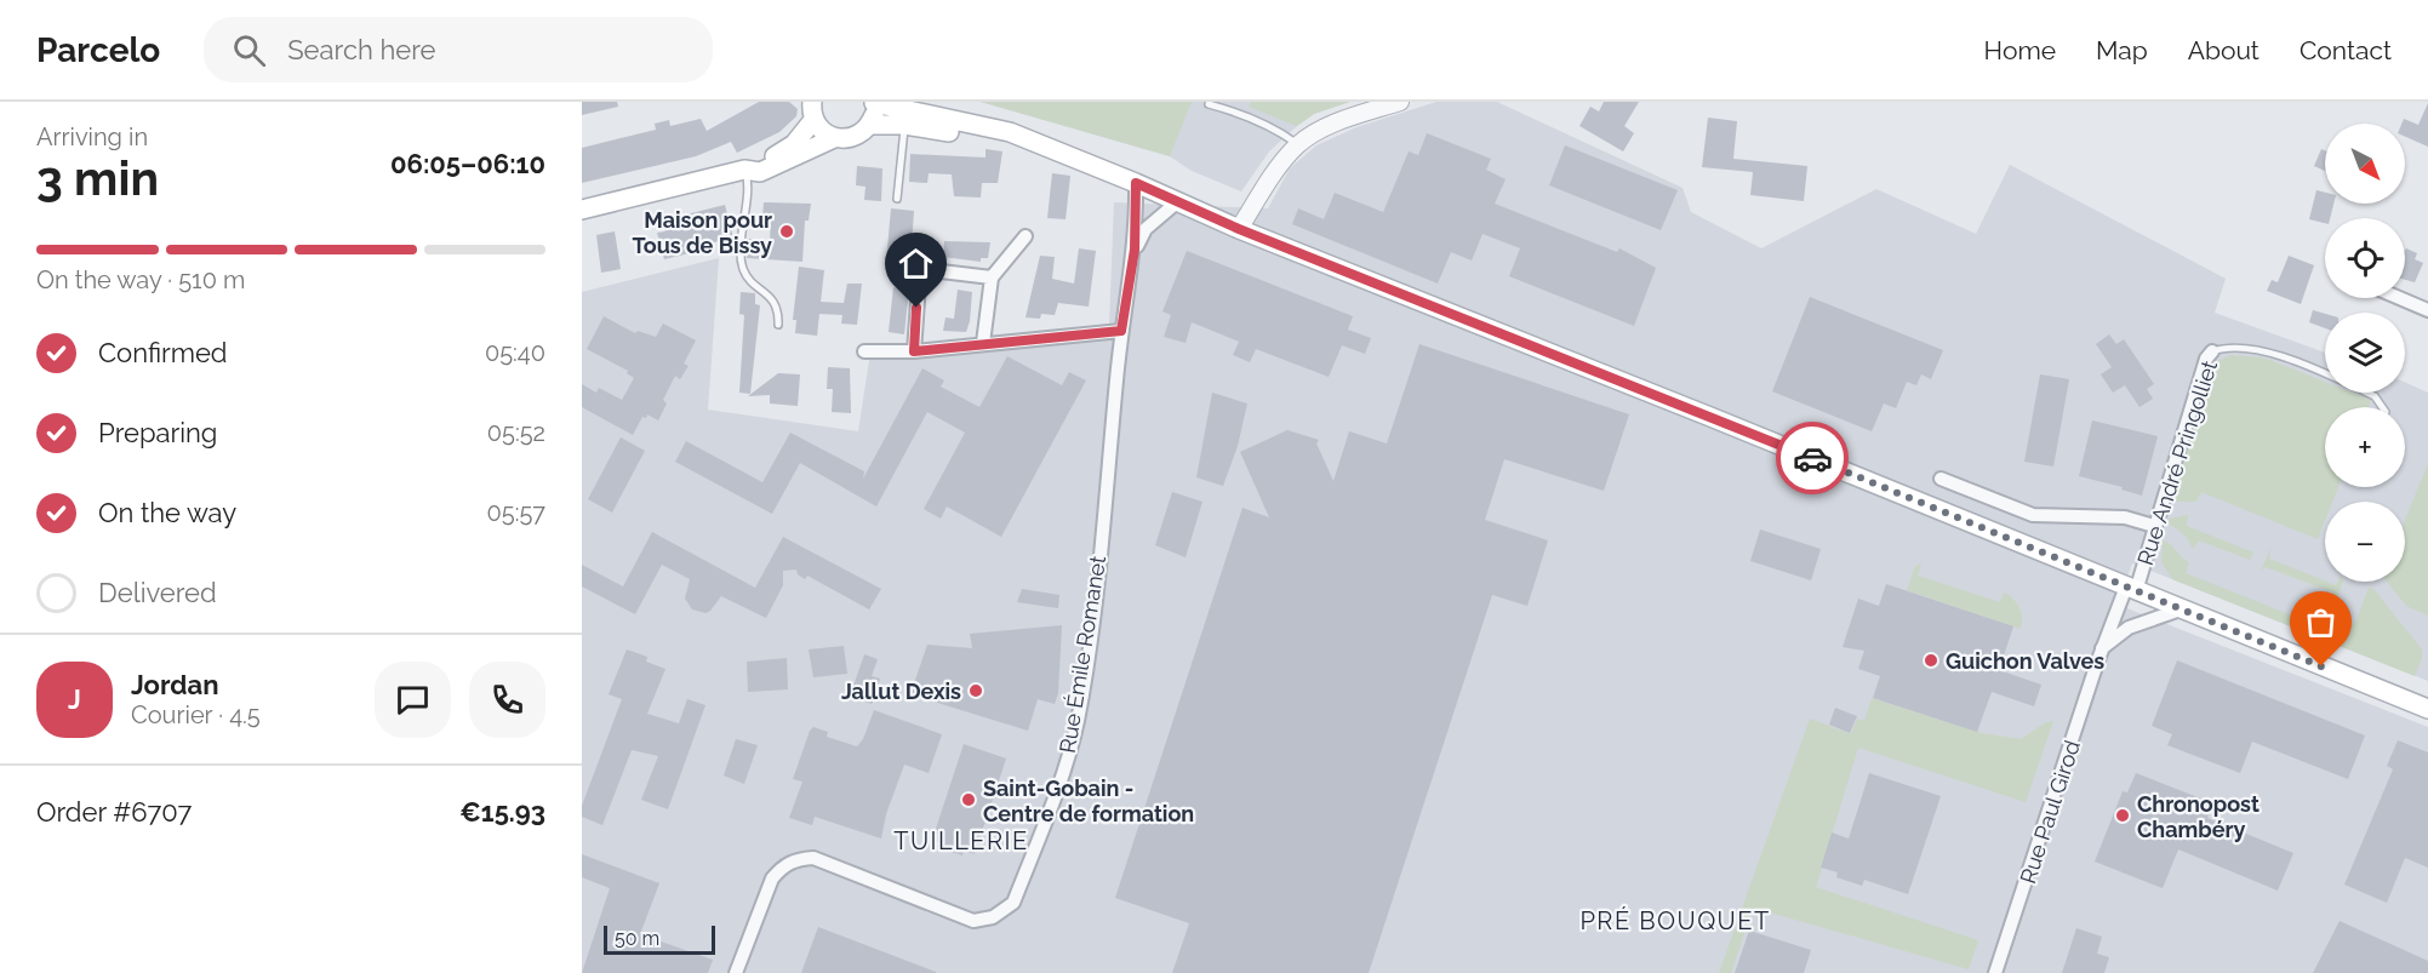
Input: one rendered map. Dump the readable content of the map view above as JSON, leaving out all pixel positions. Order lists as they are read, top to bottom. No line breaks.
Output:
{"streets":{"street":["Rue André Pringolliet","Rue Émile Romanet","Rue Paul Girod"]},"crossings":[["Rue André Pringolliet","Rue Paul Girod"]],"districts":["TUILLERIE","PRÉ BOUQUET"],"places":["Maison pour Tous de Bissy","Guichon Valves","Jallut Dexis","Saint-Gobain - Centre de formation","Chronopost Chambéry"],"scale_bar":"50 m","north":"bottom right","page":{"header":"Parcelo","search":"Search here","nav":["Home","Map","About","Contact"],"heading":["3 min","Arriving in","06:05–06:10"],"panel":["Jordan","Courier · 4.5","Order #6707","€15.93"],"map_buttons":["+","−"],"bar":"On the way · 510 m","list":[["Confirmed","05:40"],["Preparing","05:52"],["On the way","05:57"],"Delivered"],"round":"J","scale":"50 m"}}
